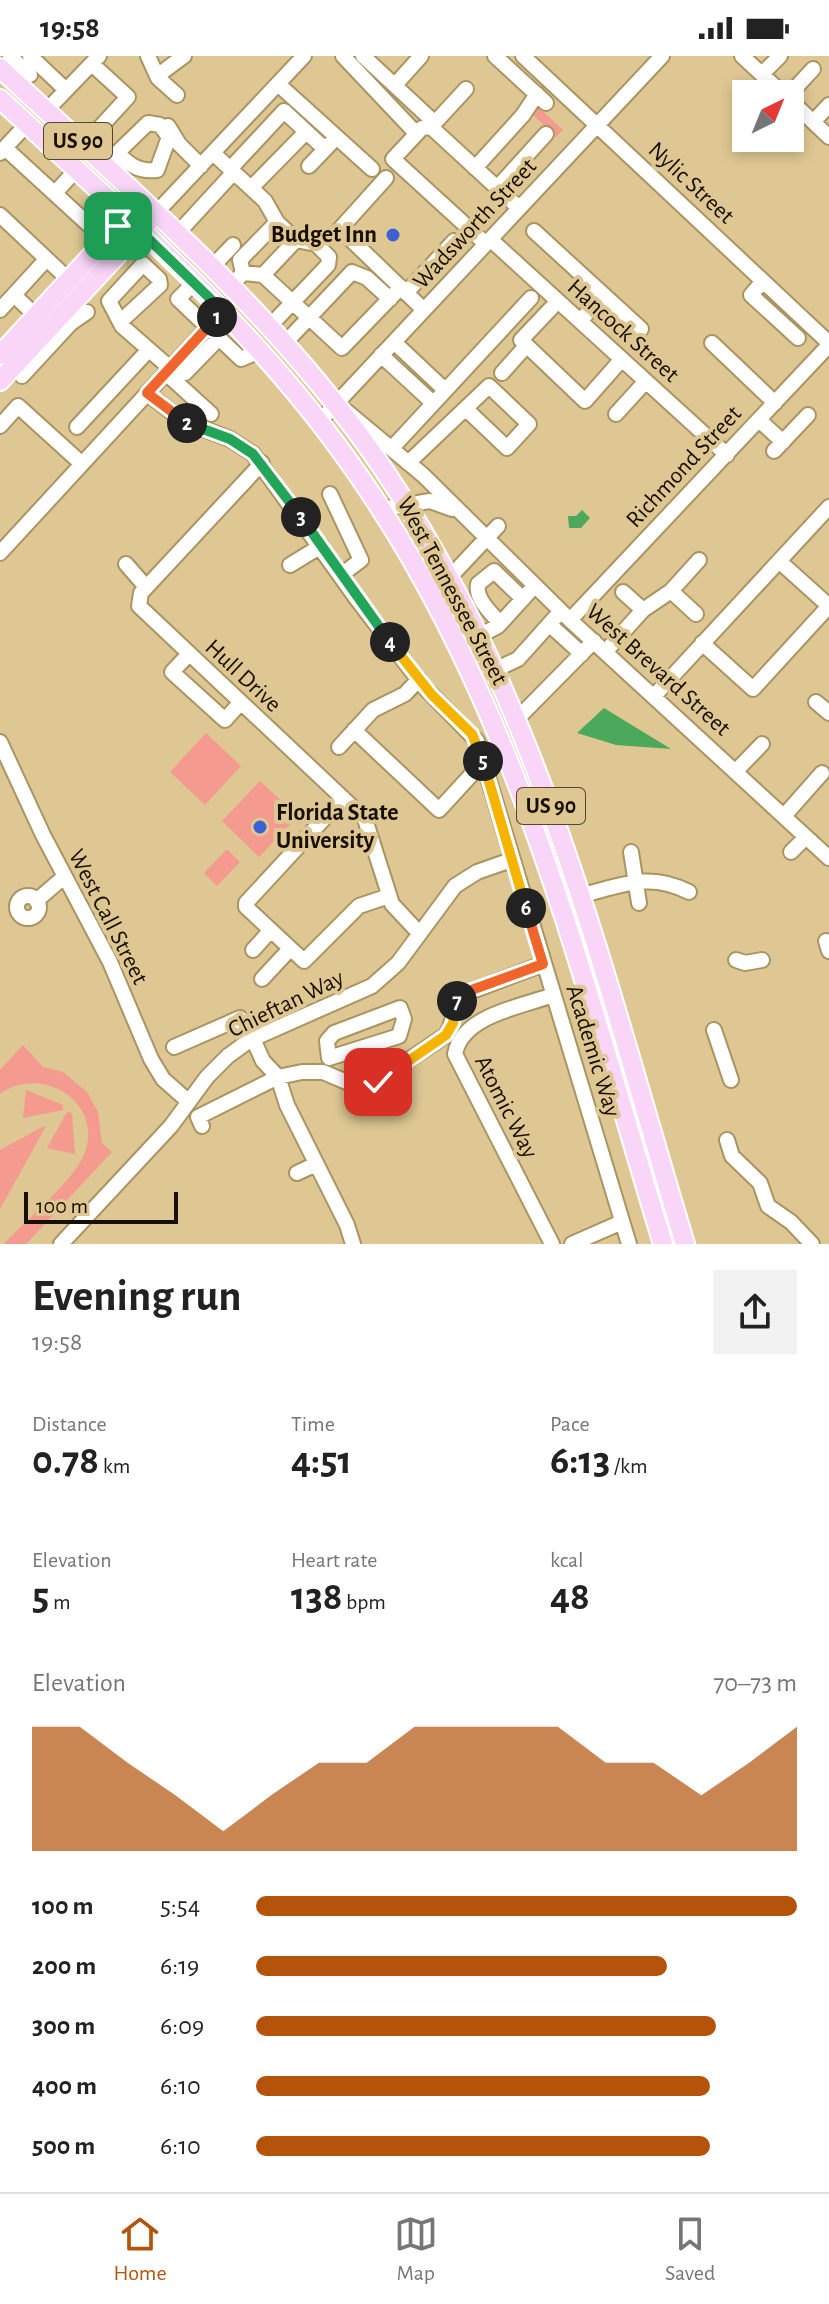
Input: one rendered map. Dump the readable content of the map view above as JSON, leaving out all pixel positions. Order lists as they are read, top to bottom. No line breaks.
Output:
{"streets":{"main road":["US 90","West Tennessee Street"],"street":["Nylic Street","Wadsworth Street","Hancock Street","Richmond Street","West Brevard Street","Hull Drive","West Call Street","Chieftan Way","Academic Way","Atomic Way"]},"crossings":[["Nylic Street","Wadsworth Street"],["Nylic Street","Richmond Street"],["Wadsworth Street","Hancock Street"],["Wadsworth Street","West Tennessee Street"],["Wadsworth Street","West Brevard Street"],["Hancock Street","Richmond Street"],["Richmond Street","West Tennessee Street"],["Richmond Street","West Brevard Street"],["West Tennessee Street","West Brevard Street"],["Hull Drive","Chieftan Way"],["West Call Street","Chieftan Way"],["Chieftan Way","Academic Way"],["Academic Way","Atomic Way"]],"places":["Budget Inn","Florida State University"],"scale_bar":"100 m","north":"top right","page":{"status":"19:58","pins":["1","2","3","4","5","6","7"],"scale":"100 m","heading":["Evening run","19:58"],"stats":[["Distance","0.78 km"],["Time","4:51"],["Pace","6:13 /km"],["Elevation","5 m"],["Heart rate","138 bpm"],["kcal","48"]],"chart":["Elevation","70–73 m"],"list":[{"name":"100 m","note":"5:54"},{"name":"200 m","note":"6:19"},{"name":"300 m","note":"6:09"},{"name":"400 m","note":"6:10"},{"name":"500 m","note":"6:10"}],"tabs":["Home","Map","Saved"]}}
